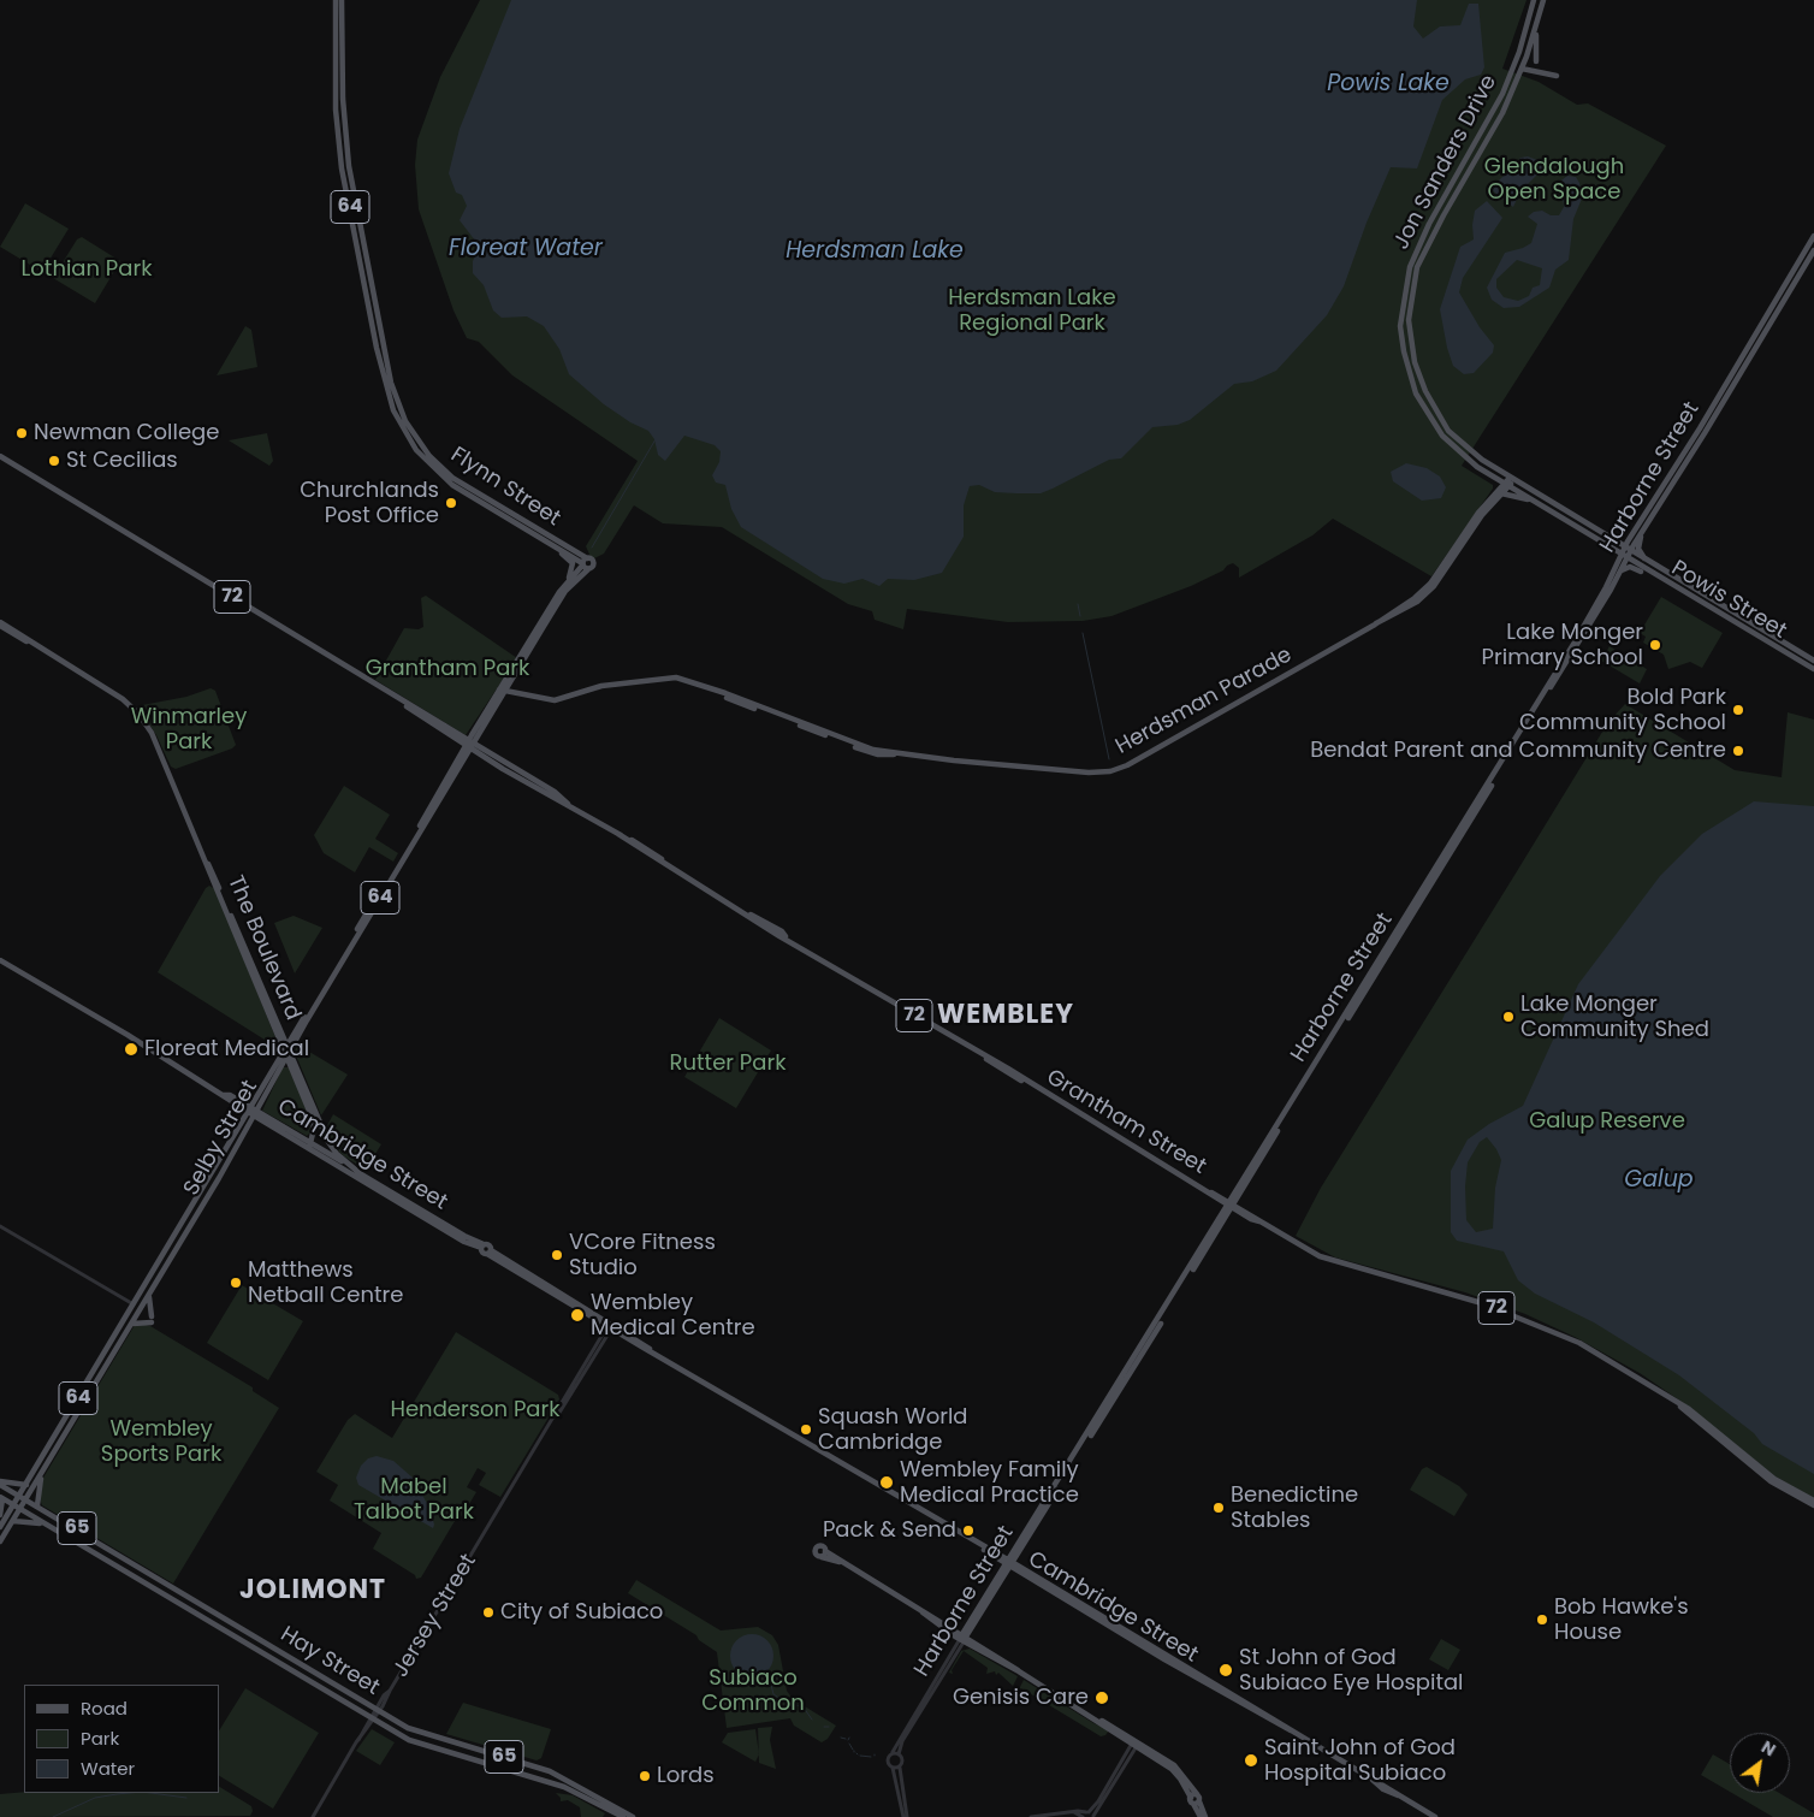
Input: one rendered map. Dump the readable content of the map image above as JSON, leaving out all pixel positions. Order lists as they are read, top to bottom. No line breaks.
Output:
{"streets":{"main road":["Jon Sanders Drive","64","Harborne Street","Flynn Street","72","Powis Street","Herdsman Parade","The Boulevard","Grantham Street","Selby Street","Cambridge Street","65","Hay Street"],"street":["Jersey Street"]},"crossings":[["Jon Sanders Drive","Harborne Street"],["Jon Sanders Drive","Powis Street"],["Jon Sanders Drive","Herdsman Parade"],["64","Flynn Street"],["64","Selby Street"],["Harborne Street","Powis Street"],["Harborne Street","Grantham Street"],["Harborne Street","Cambridge Street"],["Flynn Street","Selby Street"],["72","Grantham Street"],["Herdsman Parade","Selby Street"],["The Boulevard","Selby Street"],["The Boulevard","Cambridge Street"],["Grantham Street","Selby Street"],["Selby Street","Cambridge Street"],["Selby Street","65"],["Selby Street","Hay Street"],["Cambridge Street","Jersey Street"],["65","Hay Street"],["Jersey Street","Hay Street"]],"districts":["WEMBLEY","JOLIMONT"],"water":["Powis Lake","Floreat Water","Herdsman Lake","Galup"],"parks":["Glendalough Open Space","Lothian Park","Herdsman Lake Regional Park","Grantham Park","Winmarley Park","Rutter Park","Galup Reserve","Henderson Park","Wembley Sports Park","Mabel Talbot Park","Subiaco Common"],"places":["Newman College","St Cecilias","Churchlands Post Office","Lake Monger Primary School","Bold Park Community School","Bendat Parent and Community Centre","Lake Monger Community Shed","Floreat Medical","VCore Fitness Studio","Matthews Netball Centre","Wembley Medical Centre","Squash World Cambridge","Wembley Family Medical Practice","Benedictine Stables","Pack & Send","City of Subiaco","Bob Hawke's House","St John of God Subiaco Eye Hospital","Genisis Care","Saint John of God Hospital Subiaco","Lords"],"legend":["Road","Park","Water"],"north":"top right"}
